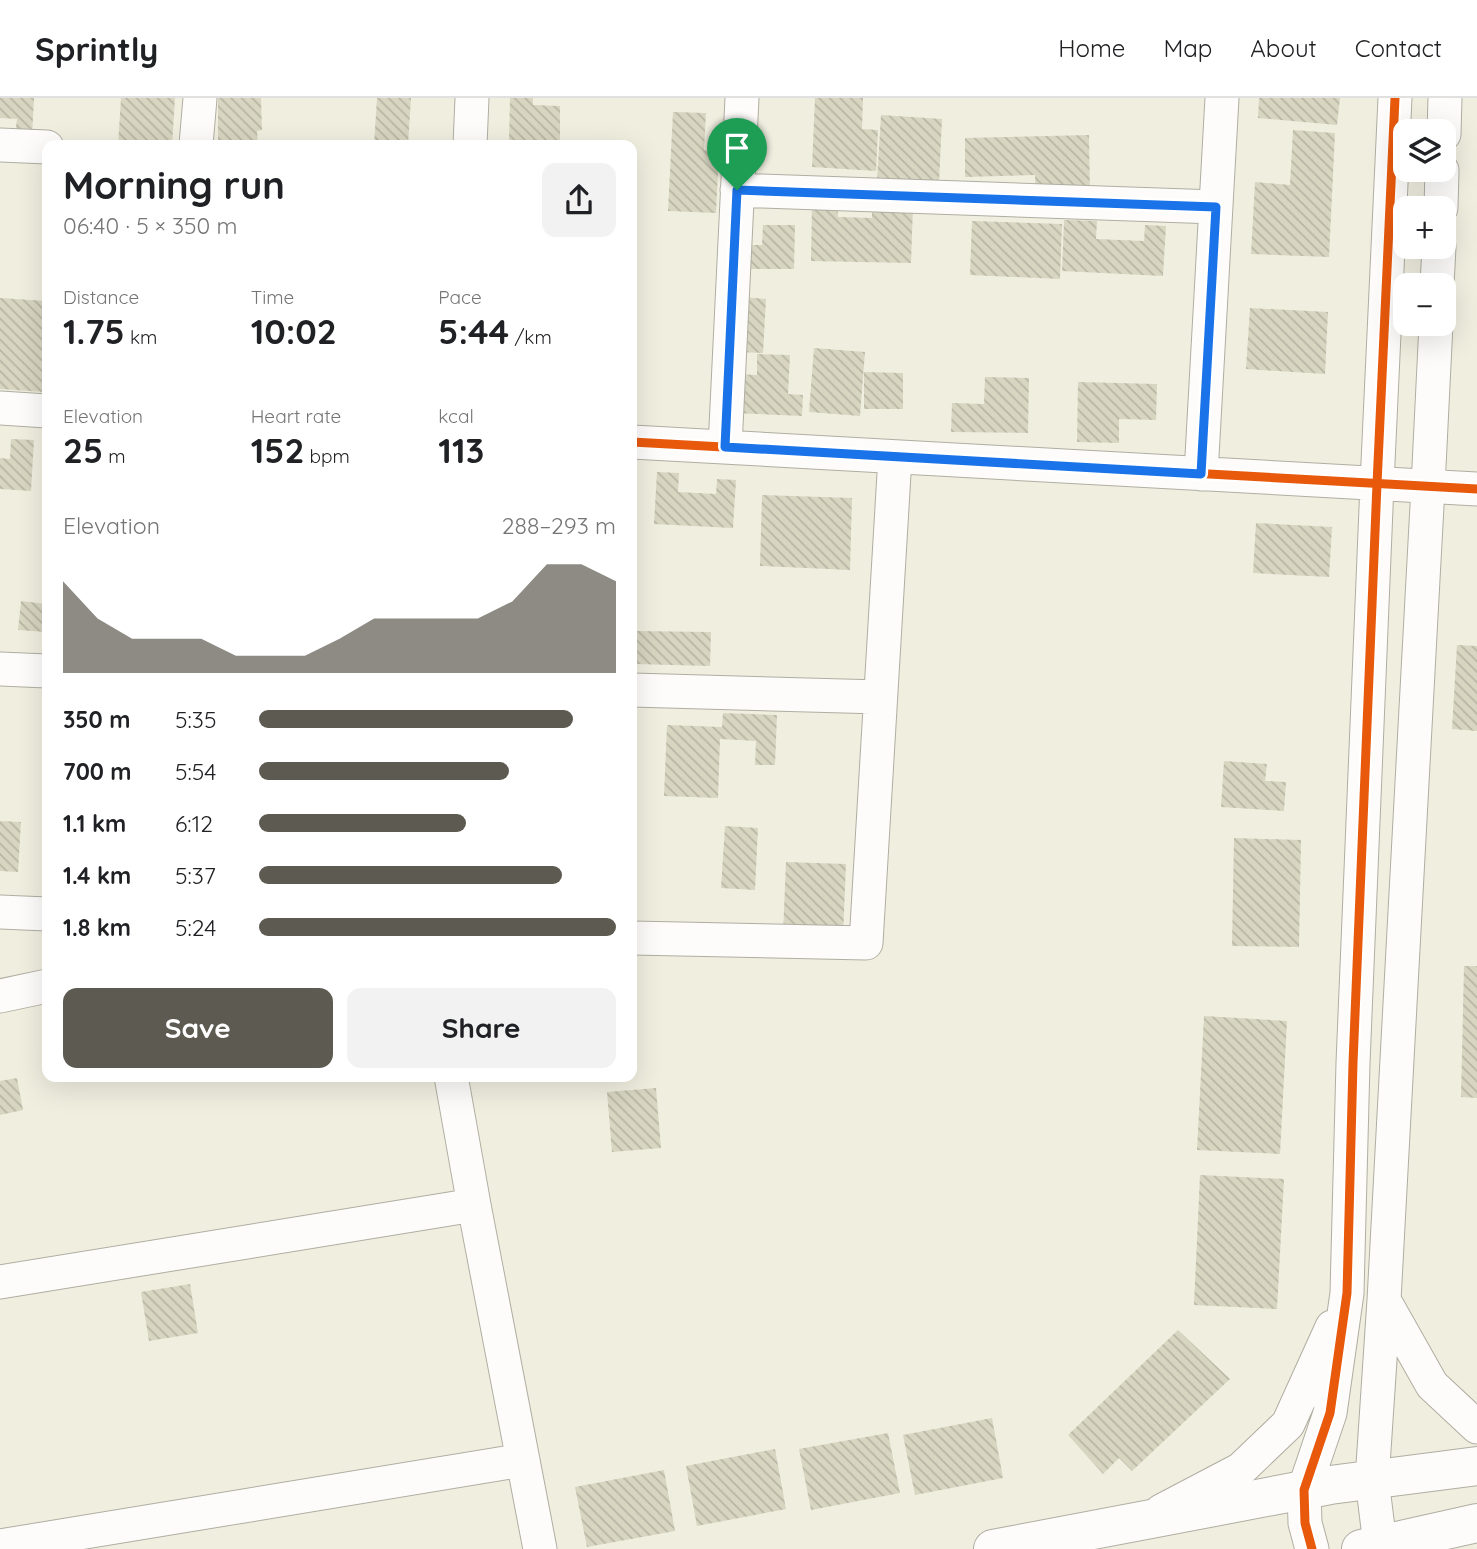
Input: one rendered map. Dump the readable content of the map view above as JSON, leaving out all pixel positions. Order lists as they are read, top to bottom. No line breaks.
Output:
{"page":{"header":"Sprintly","nav":["Home","Map","About","Contact"],"map_buttons":["+","−"],"heading":["Morning run","06:40 · 5 × 350 m"],"stats":[["Distance","1.75 km"],["Time","10:02"],["Pace","5:44 /km"],["Elevation","25 m"],["Heart rate","152 bpm"],["kcal","113"]],"chart":["Elevation","288–293 m"],"list":[{"name":"350 m","note":"5:35"},{"name":"700 m","note":"5:54"},{"name":"1.1 km","note":"6:12"},{"name":"1.4 km","note":"5:37"},{"name":"1.8 km","note":"5:24"}],"buttons":["Save","Share"]}}
